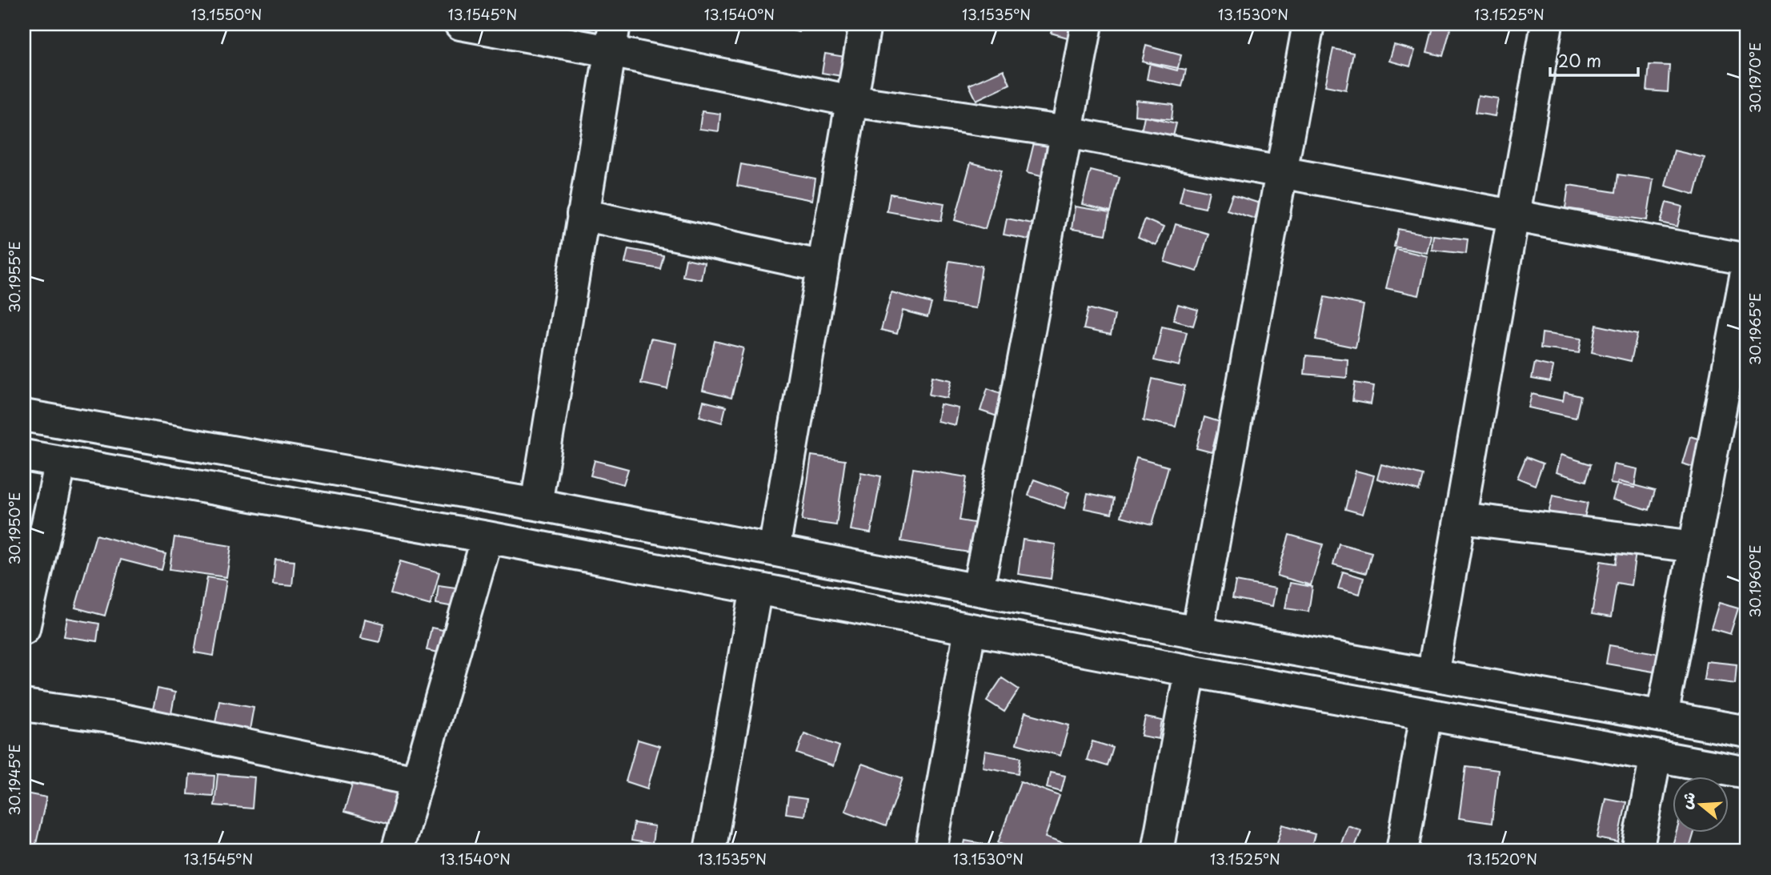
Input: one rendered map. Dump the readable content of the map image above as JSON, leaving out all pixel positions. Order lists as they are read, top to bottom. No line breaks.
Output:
{"scale_bar":"20 m","north":"left","coordinates":["13.1550°N","13.1545°N","13.1540°N","13.1535°N","13.1530°N","13.1525°N","30.1970°E","30.1955°E","30.1965°E","30.1950°E","30.1960°E","30.1945°E","13.1520°N"]}
